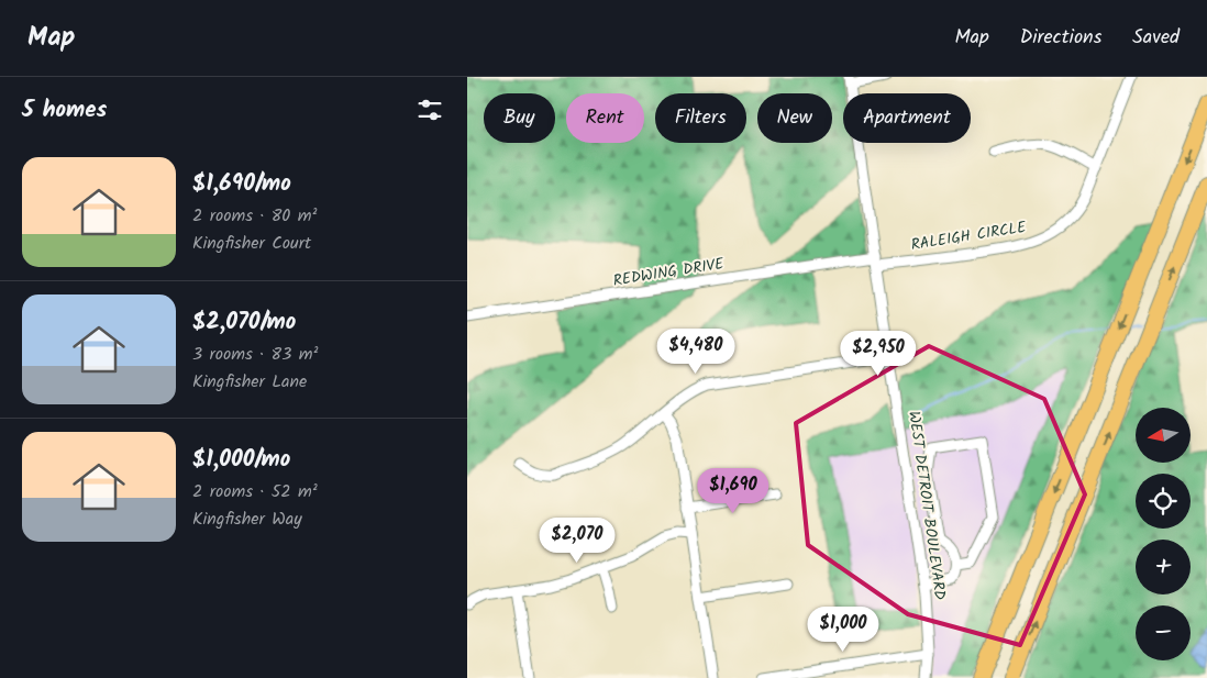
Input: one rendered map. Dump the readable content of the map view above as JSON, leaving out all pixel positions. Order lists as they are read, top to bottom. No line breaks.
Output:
{"streets":{"street":["RALEIGH CIRCLE","REDWING DRIVE","WEST DETROIT BOULEVARD"]},"crossings":[["RALEIGH CIRCLE","REDWING DRIVE"],["RALEIGH CIRCLE","WEST DETROIT BOULEVARD"],["REDWING DRIVE","WEST DETROIT BOULEVARD"]],"north":"left","page":{"header":"Map","nav":["Map","Directions","Saved"],"heading":"5 homes","chip":["Buy","Rent","Filters","New","Apartment"],"list":[{"name":"$1,690/mo","note":"2 rooms · 80 m² · Kingfisher Court"},{"name":"$2,070/mo","note":"3 rooms · 83 m² · Kingfisher Lane"},{"name":"$1,000/mo","note":"2 rooms · 52 m² · Kingfisher Way"}],"price":["$4,480","$2,950","$1,690","$2,070","$1,000"],"map_buttons":["+","−"]}}
